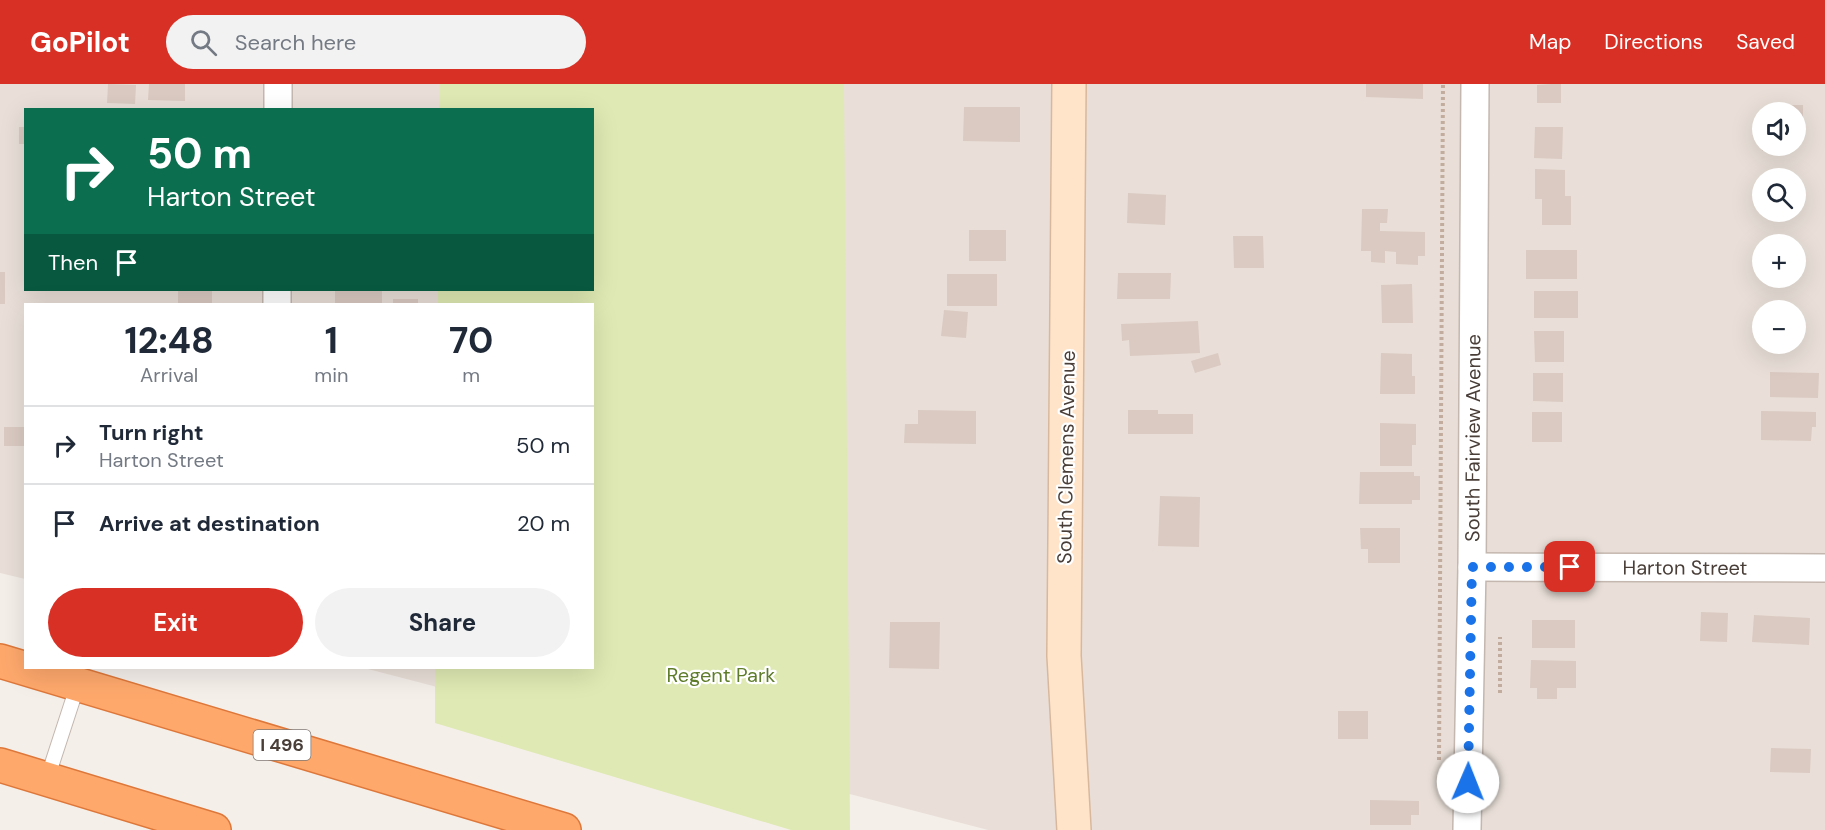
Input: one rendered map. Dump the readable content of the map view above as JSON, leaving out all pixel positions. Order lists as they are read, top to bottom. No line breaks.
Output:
{"streets":{"highway":["I 496"],"street":["South Fairview Avenue","South Clemens Avenue","Harton Street"]},"crossings":[["South Fairview Avenue","Harton Street"]],"parks":["Regent Park"],"page":{"header":"GoPilot","search":"Search here","nav":["Map","Directions","Saved"],"map_buttons":["+","−"],"turn":["50 m","Harton Street"],"then":"Then","eta":["12:48","Arrival","1","min","70","m"],"list":[{"name":"Turn right","note":"Harton Street","value":"50 m"},{"name":"Arrive at destination","value":"20 m"}],"buttons":["Exit","Share"]}}
